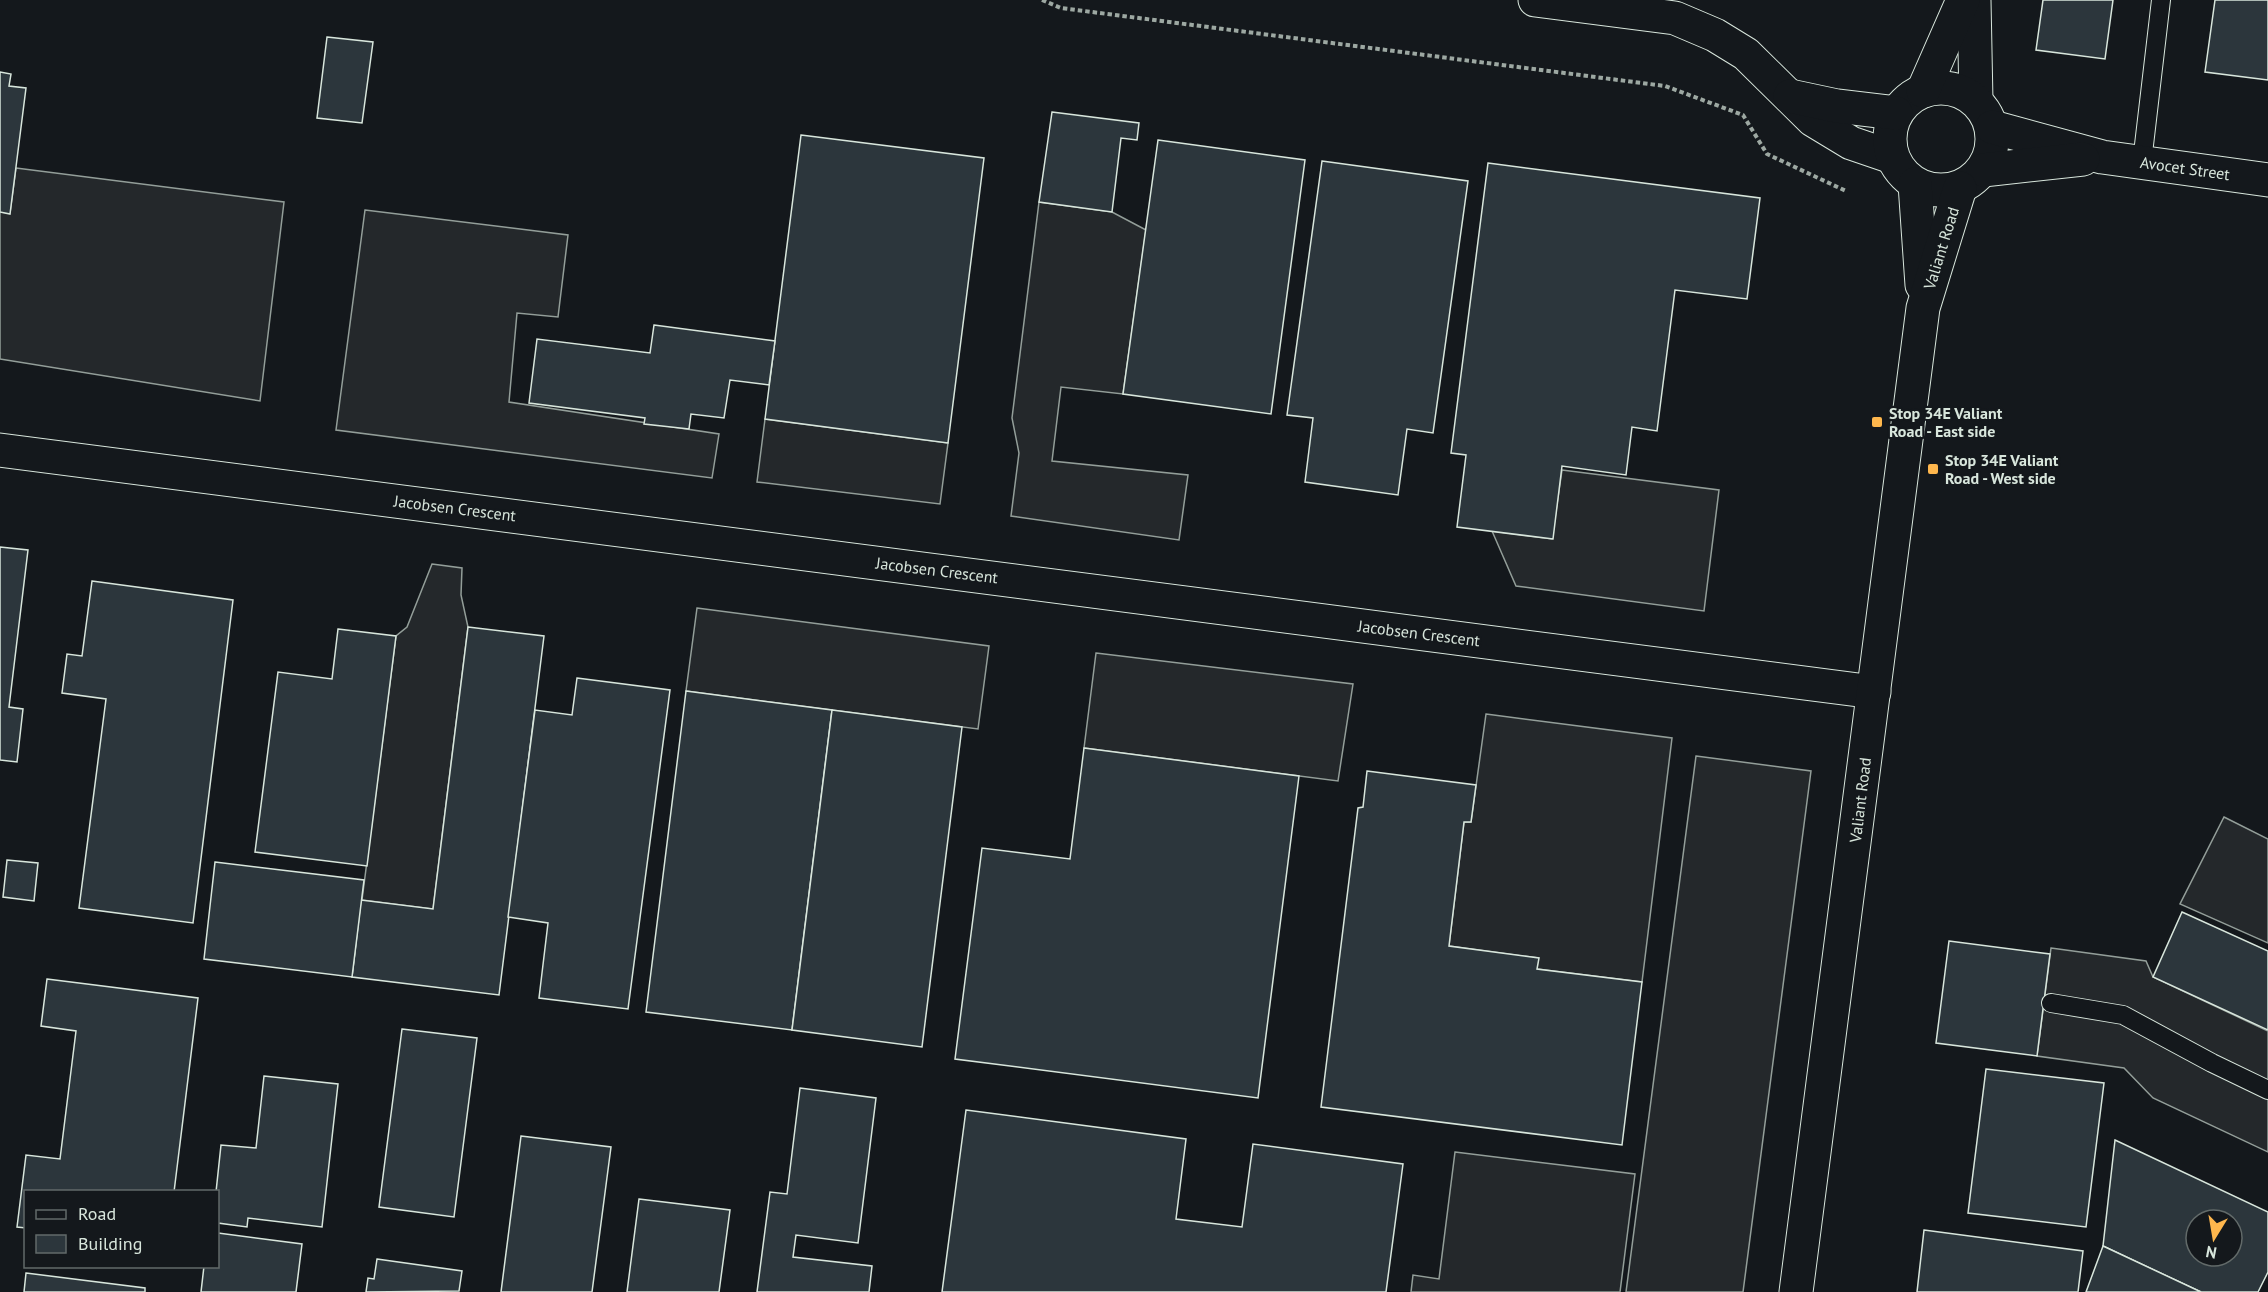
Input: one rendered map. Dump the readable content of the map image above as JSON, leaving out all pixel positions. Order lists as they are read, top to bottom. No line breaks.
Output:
{"streets":{"street":["Avocet Street","Valiant Road","Jacobsen Crescent"]},"crossings":[["Avocet Street","Valiant Road"],["Valiant Road","Jacobsen Crescent"]],"places":{"transit":["Stop 34E Valiant Road - East side","Stop 34E Valiant Road - West side"]},"legend":["Road","Building"],"north":"bottom"}
